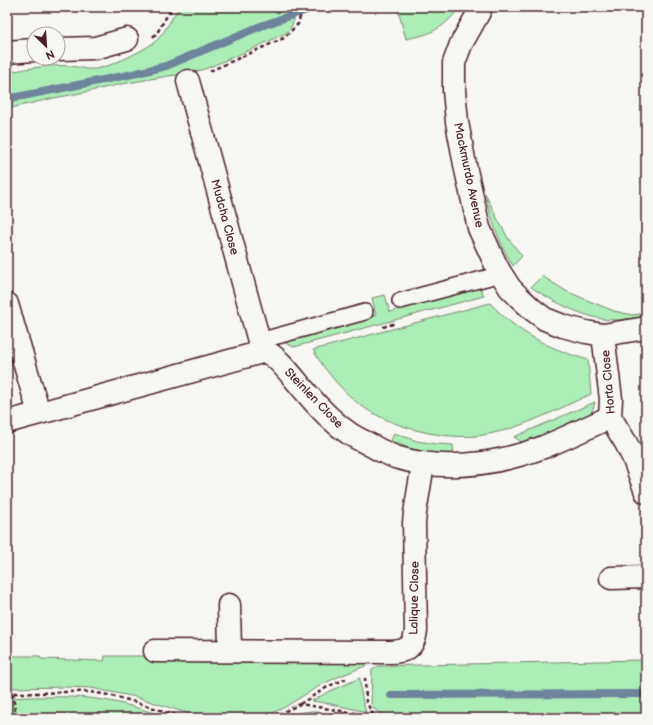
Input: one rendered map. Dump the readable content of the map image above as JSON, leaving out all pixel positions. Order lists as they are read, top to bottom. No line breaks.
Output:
{"streets":{"street":["Mackmurdo Avenue","Mudcha Close","Horta Close","Steinlen Close","Lalique Close"]},"crossings":[["Mackmurdo Avenue","Horta Close"],["Mudcha Close","Steinlen Close"],["Horta Close","Steinlen Close"],["Steinlen Close","Lalique Close"]],"north":"bottom right"}
